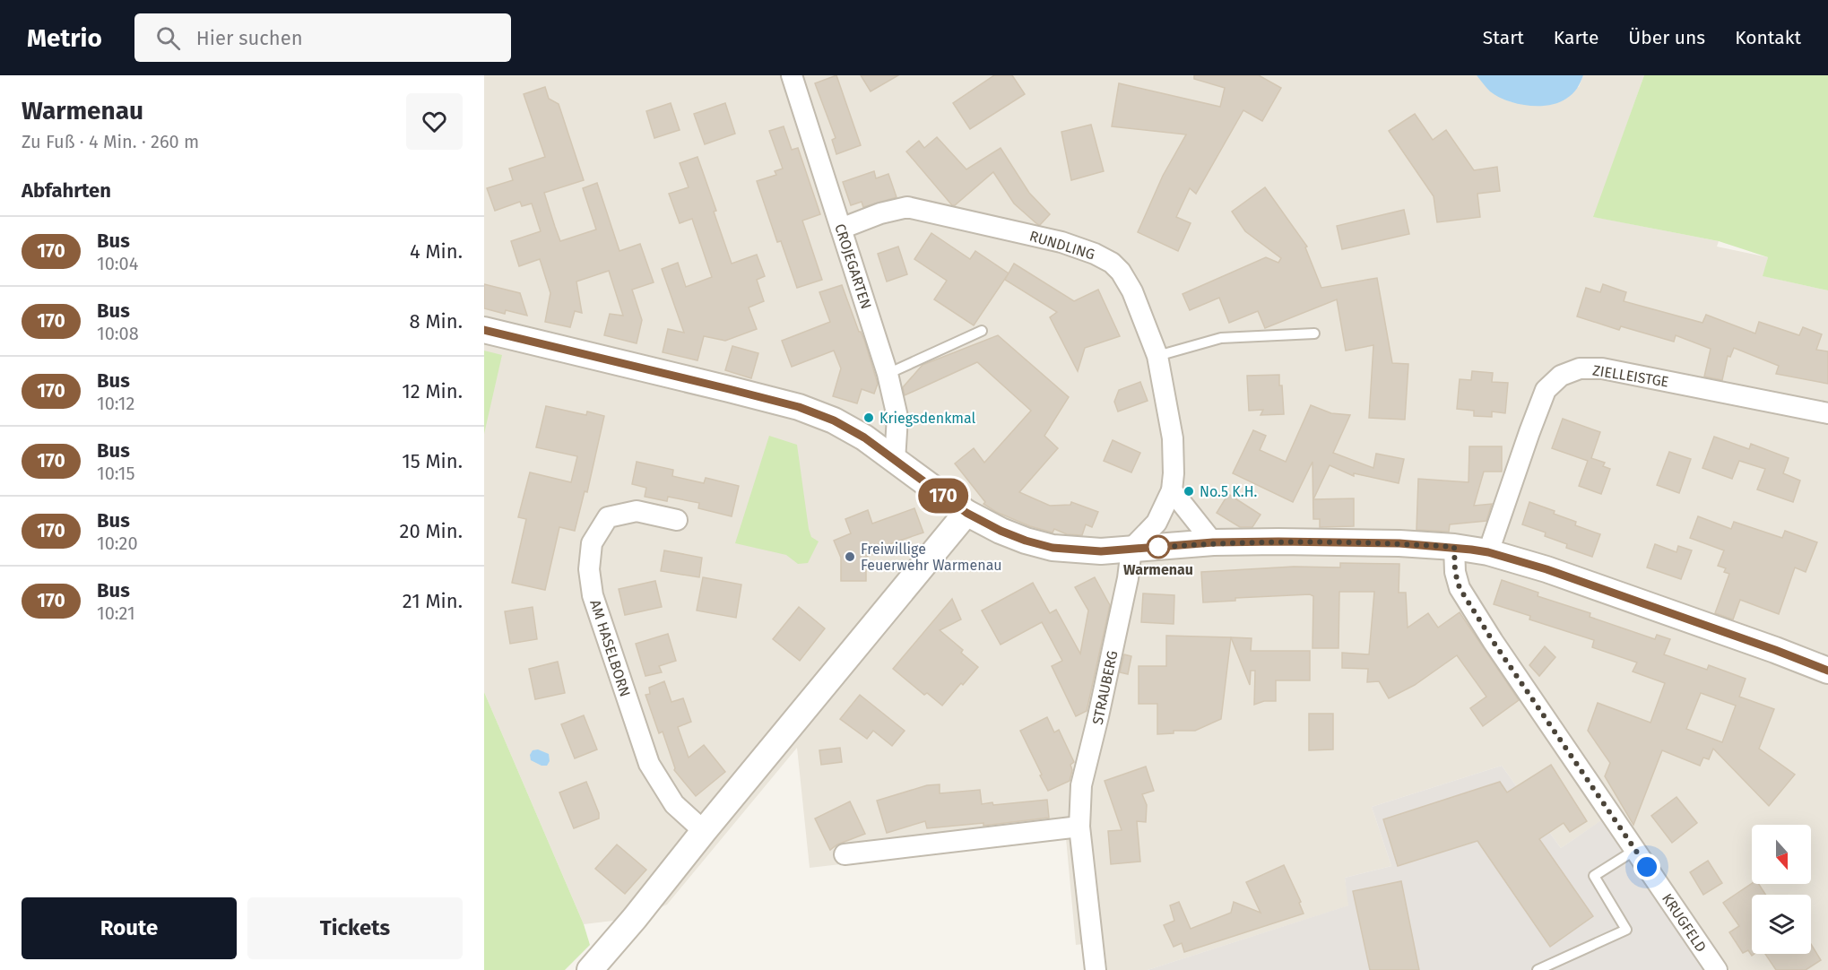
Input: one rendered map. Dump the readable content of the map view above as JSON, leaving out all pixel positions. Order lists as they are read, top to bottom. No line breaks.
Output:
{"streets":{"street":["RUNDLING","CROJEGARTEN","ZIELLEISTGE","AM HASELBORN","STRAUBERG","KRUGFELD"]},"crossings":[["RUNDLING","CROJEGARTEN"],["RUNDLING","STRAUBERG"]],"places":["Kriegsdenkmal","No.5 K.H.","Warmenau","Freiwillige Feuerwehr Warmenau"],"lines":["bus line 170"],"north":"bottom","page":{"header":"Metrio","search":"Hier suchen","nav":["Start","Karte","Über uns","Kontakt"],"heading":[["Warmenau","Zu Fuß · 4 Min. · 260 m"],"Abfahrten"],"on_map":"170","list":[{"mark":"170","name":"Bus","note":"10:04","value":"4 Min."},{"mark":"170","name":"Bus","note":"10:08","value":"8 Min."},{"mark":"170","name":"Bus","note":"10:12","value":"12 Min."},{"mark":"170","name":"Bus","note":"10:15","value":"15 Min."},{"mark":"170","name":"Bus","note":"10:20","value":"20 Min."},{"mark":"170","name":"Bus","note":"10:21","value":"21 Min."}],"buttons":["Route","Tickets"]}}
